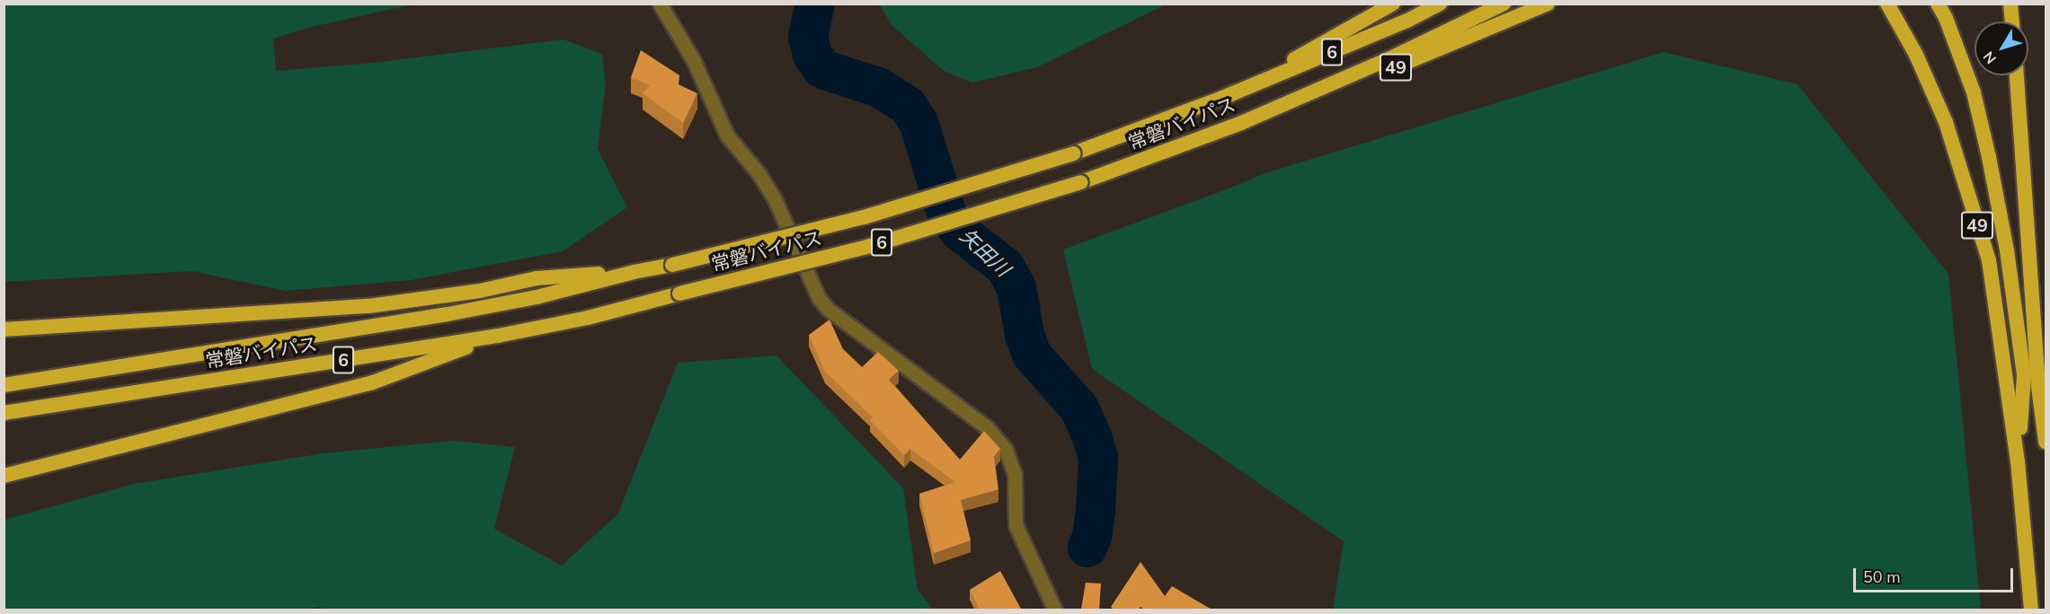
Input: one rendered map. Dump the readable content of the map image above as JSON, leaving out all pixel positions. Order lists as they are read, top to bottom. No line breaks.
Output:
{"streets":{"highway":["6","49","常磐バイパス"]},"crossings":[["49","常磐バイパス"]],"water":["矢田川"],"scale_bar":"50 m","north":"bottom left"}
